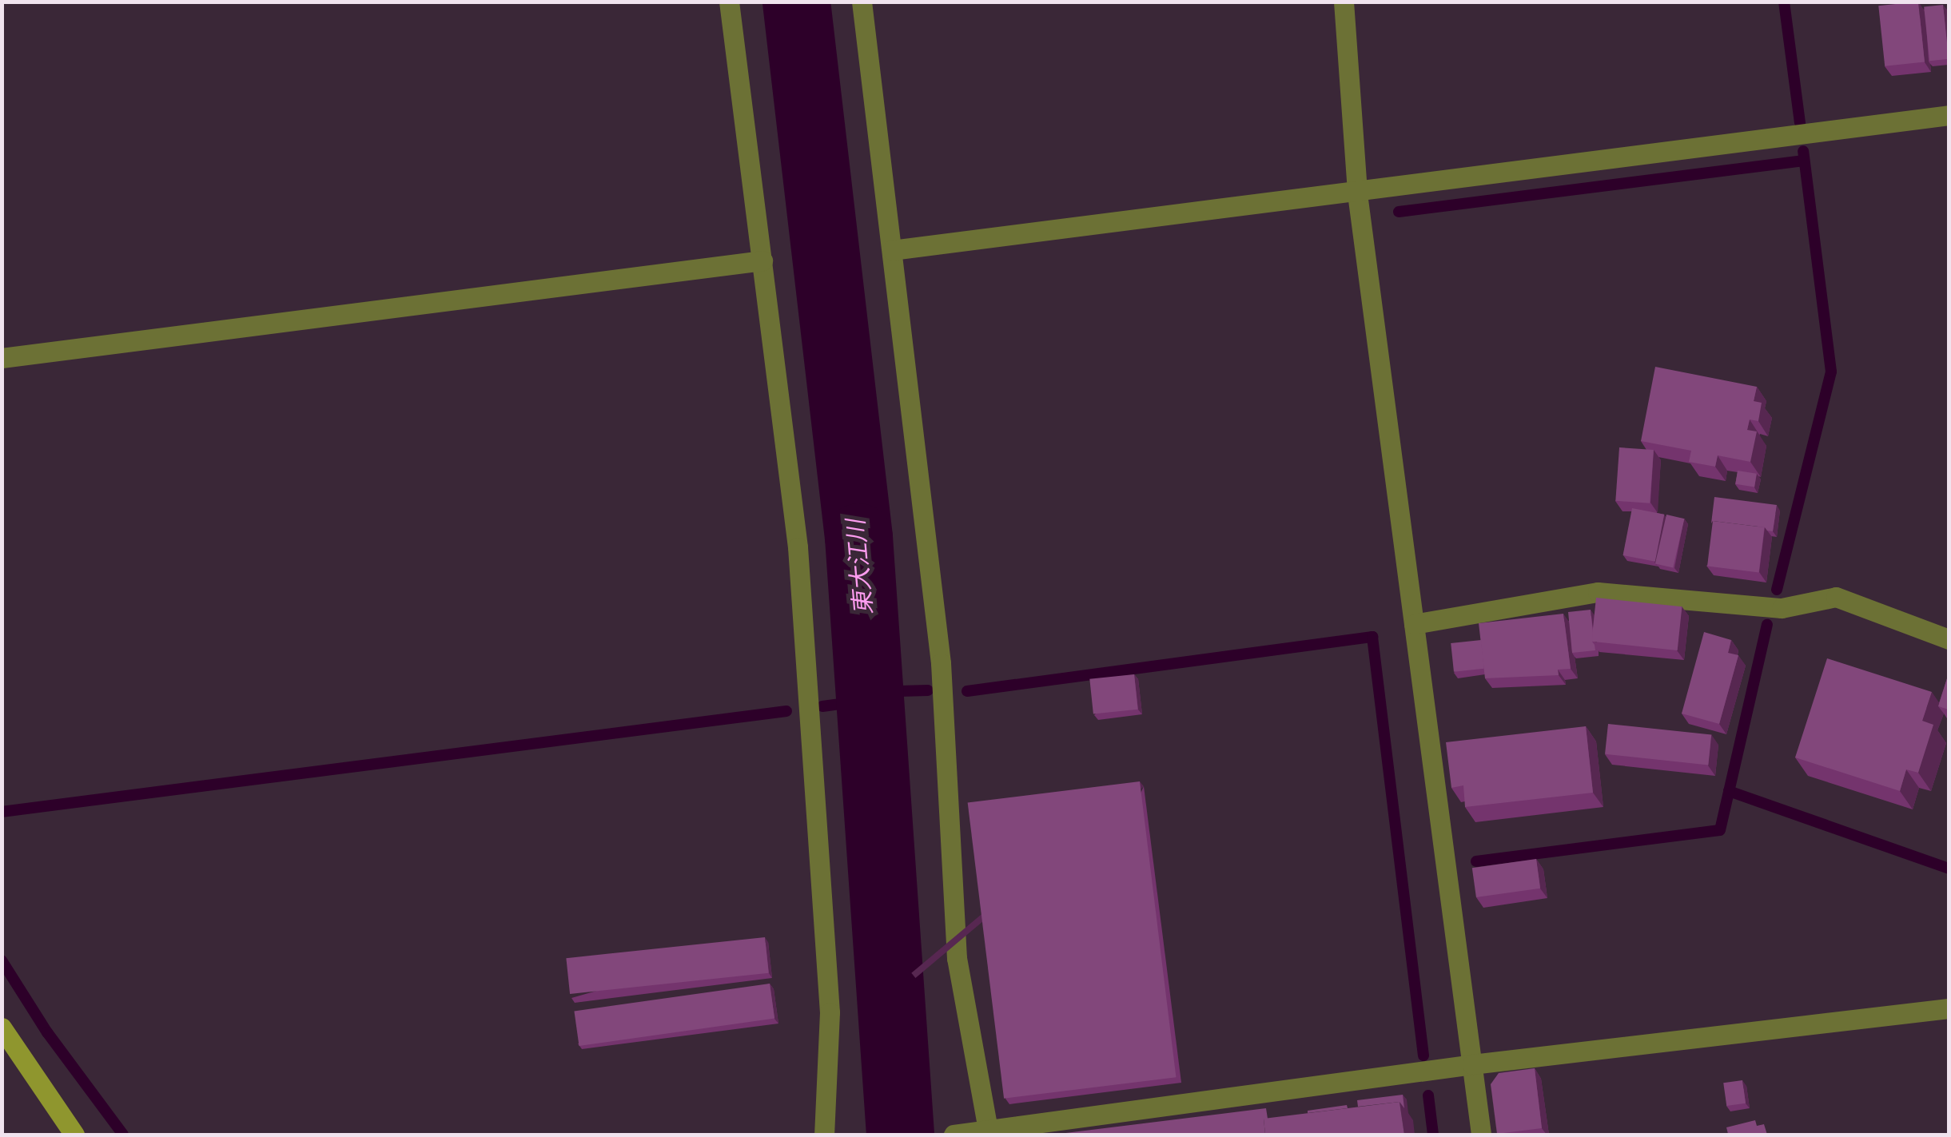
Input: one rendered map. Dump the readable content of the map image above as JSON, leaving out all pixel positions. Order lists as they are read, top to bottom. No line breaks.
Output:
{"water":["東大江川"]}
